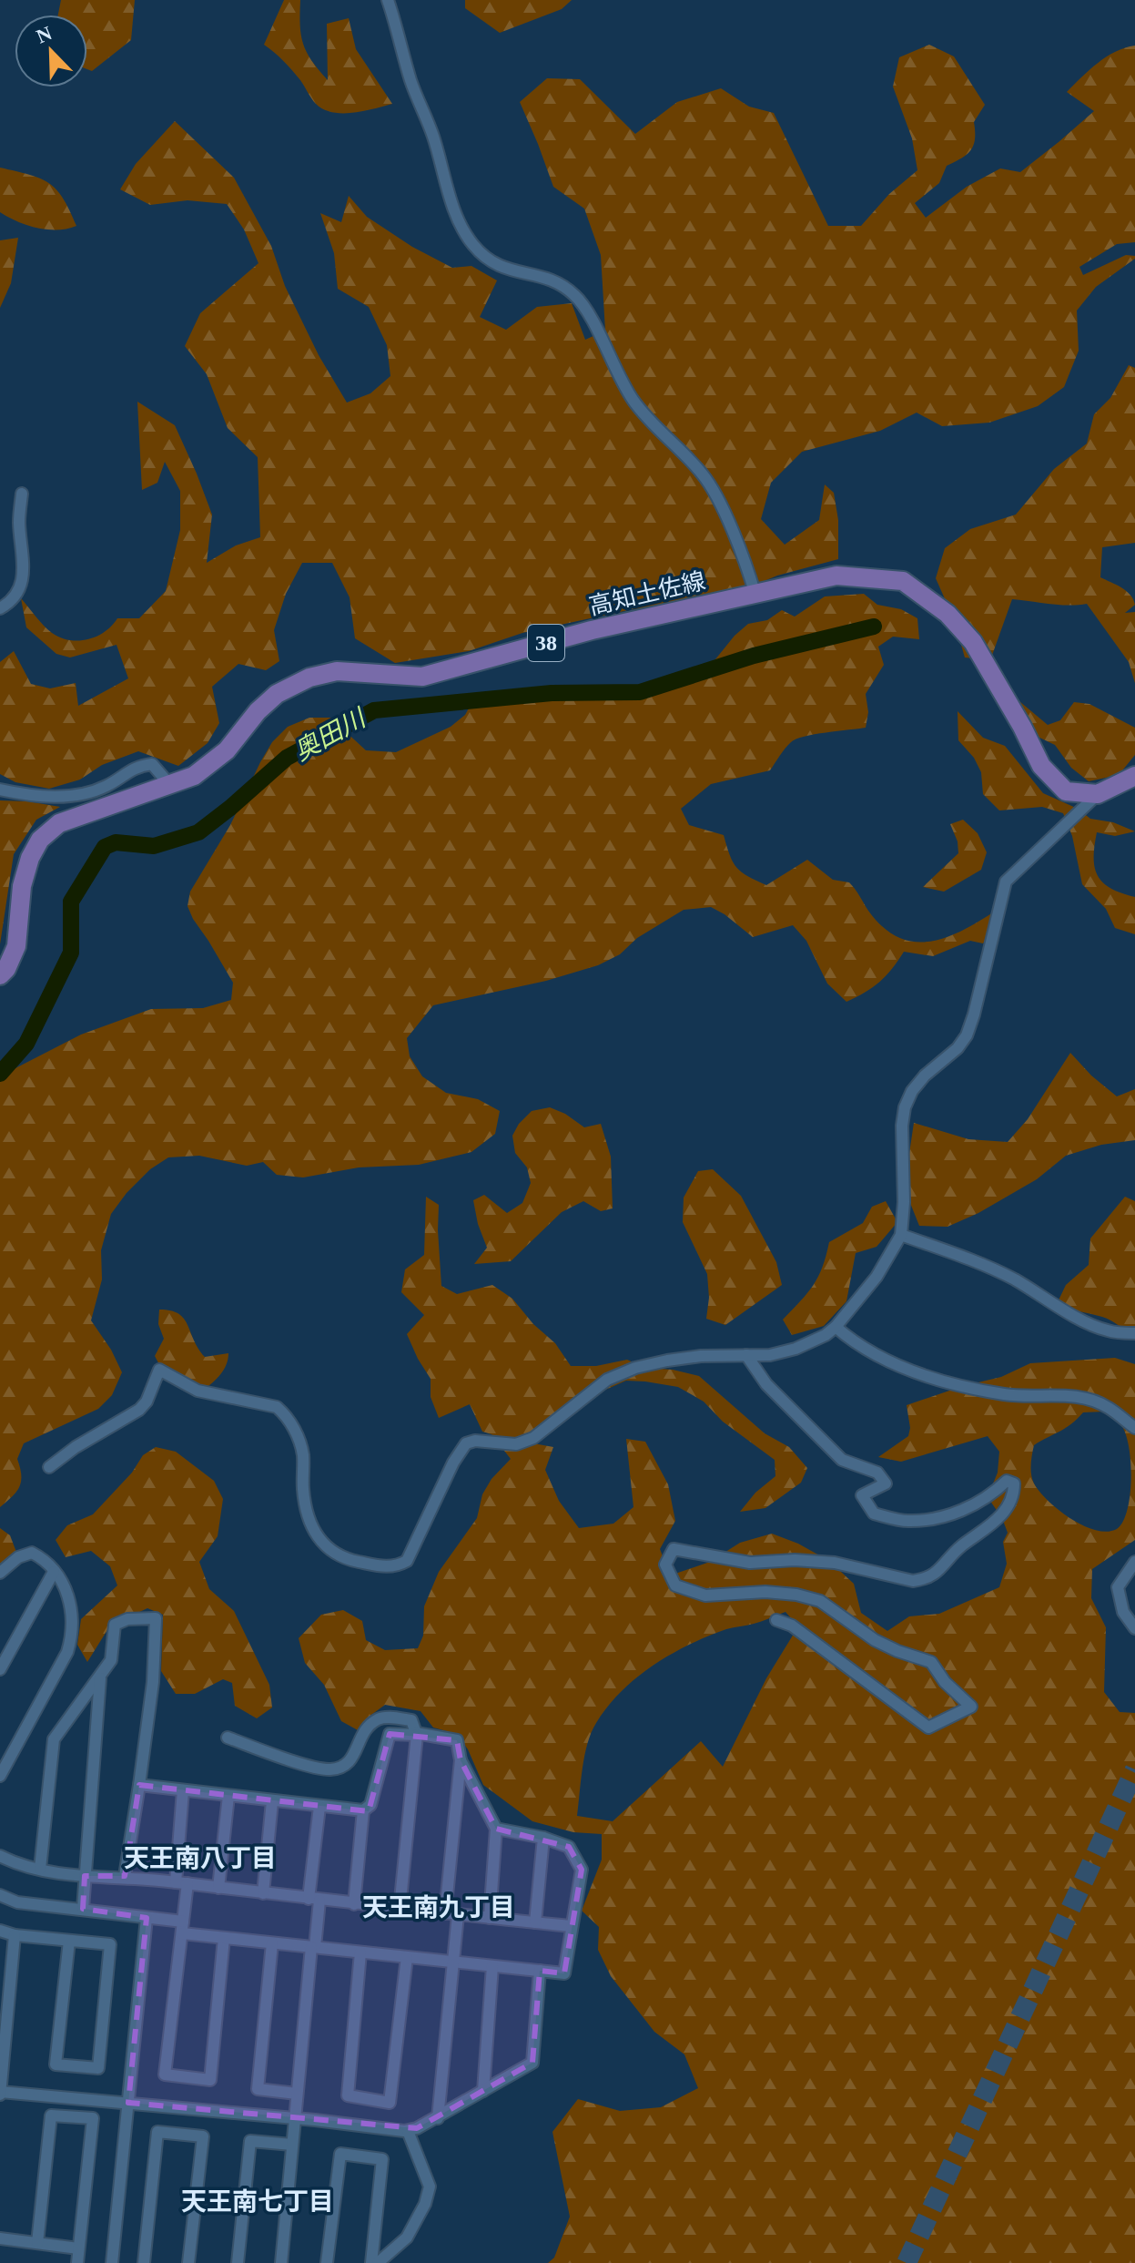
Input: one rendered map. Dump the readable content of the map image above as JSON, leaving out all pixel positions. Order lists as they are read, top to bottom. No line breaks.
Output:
{"streets":{"main road":["高知土佐線","38"]},"districts":["天王南八丁目","天王南九丁目","天王南七丁目"],"water":["奥田川"],"north":"top left"}
